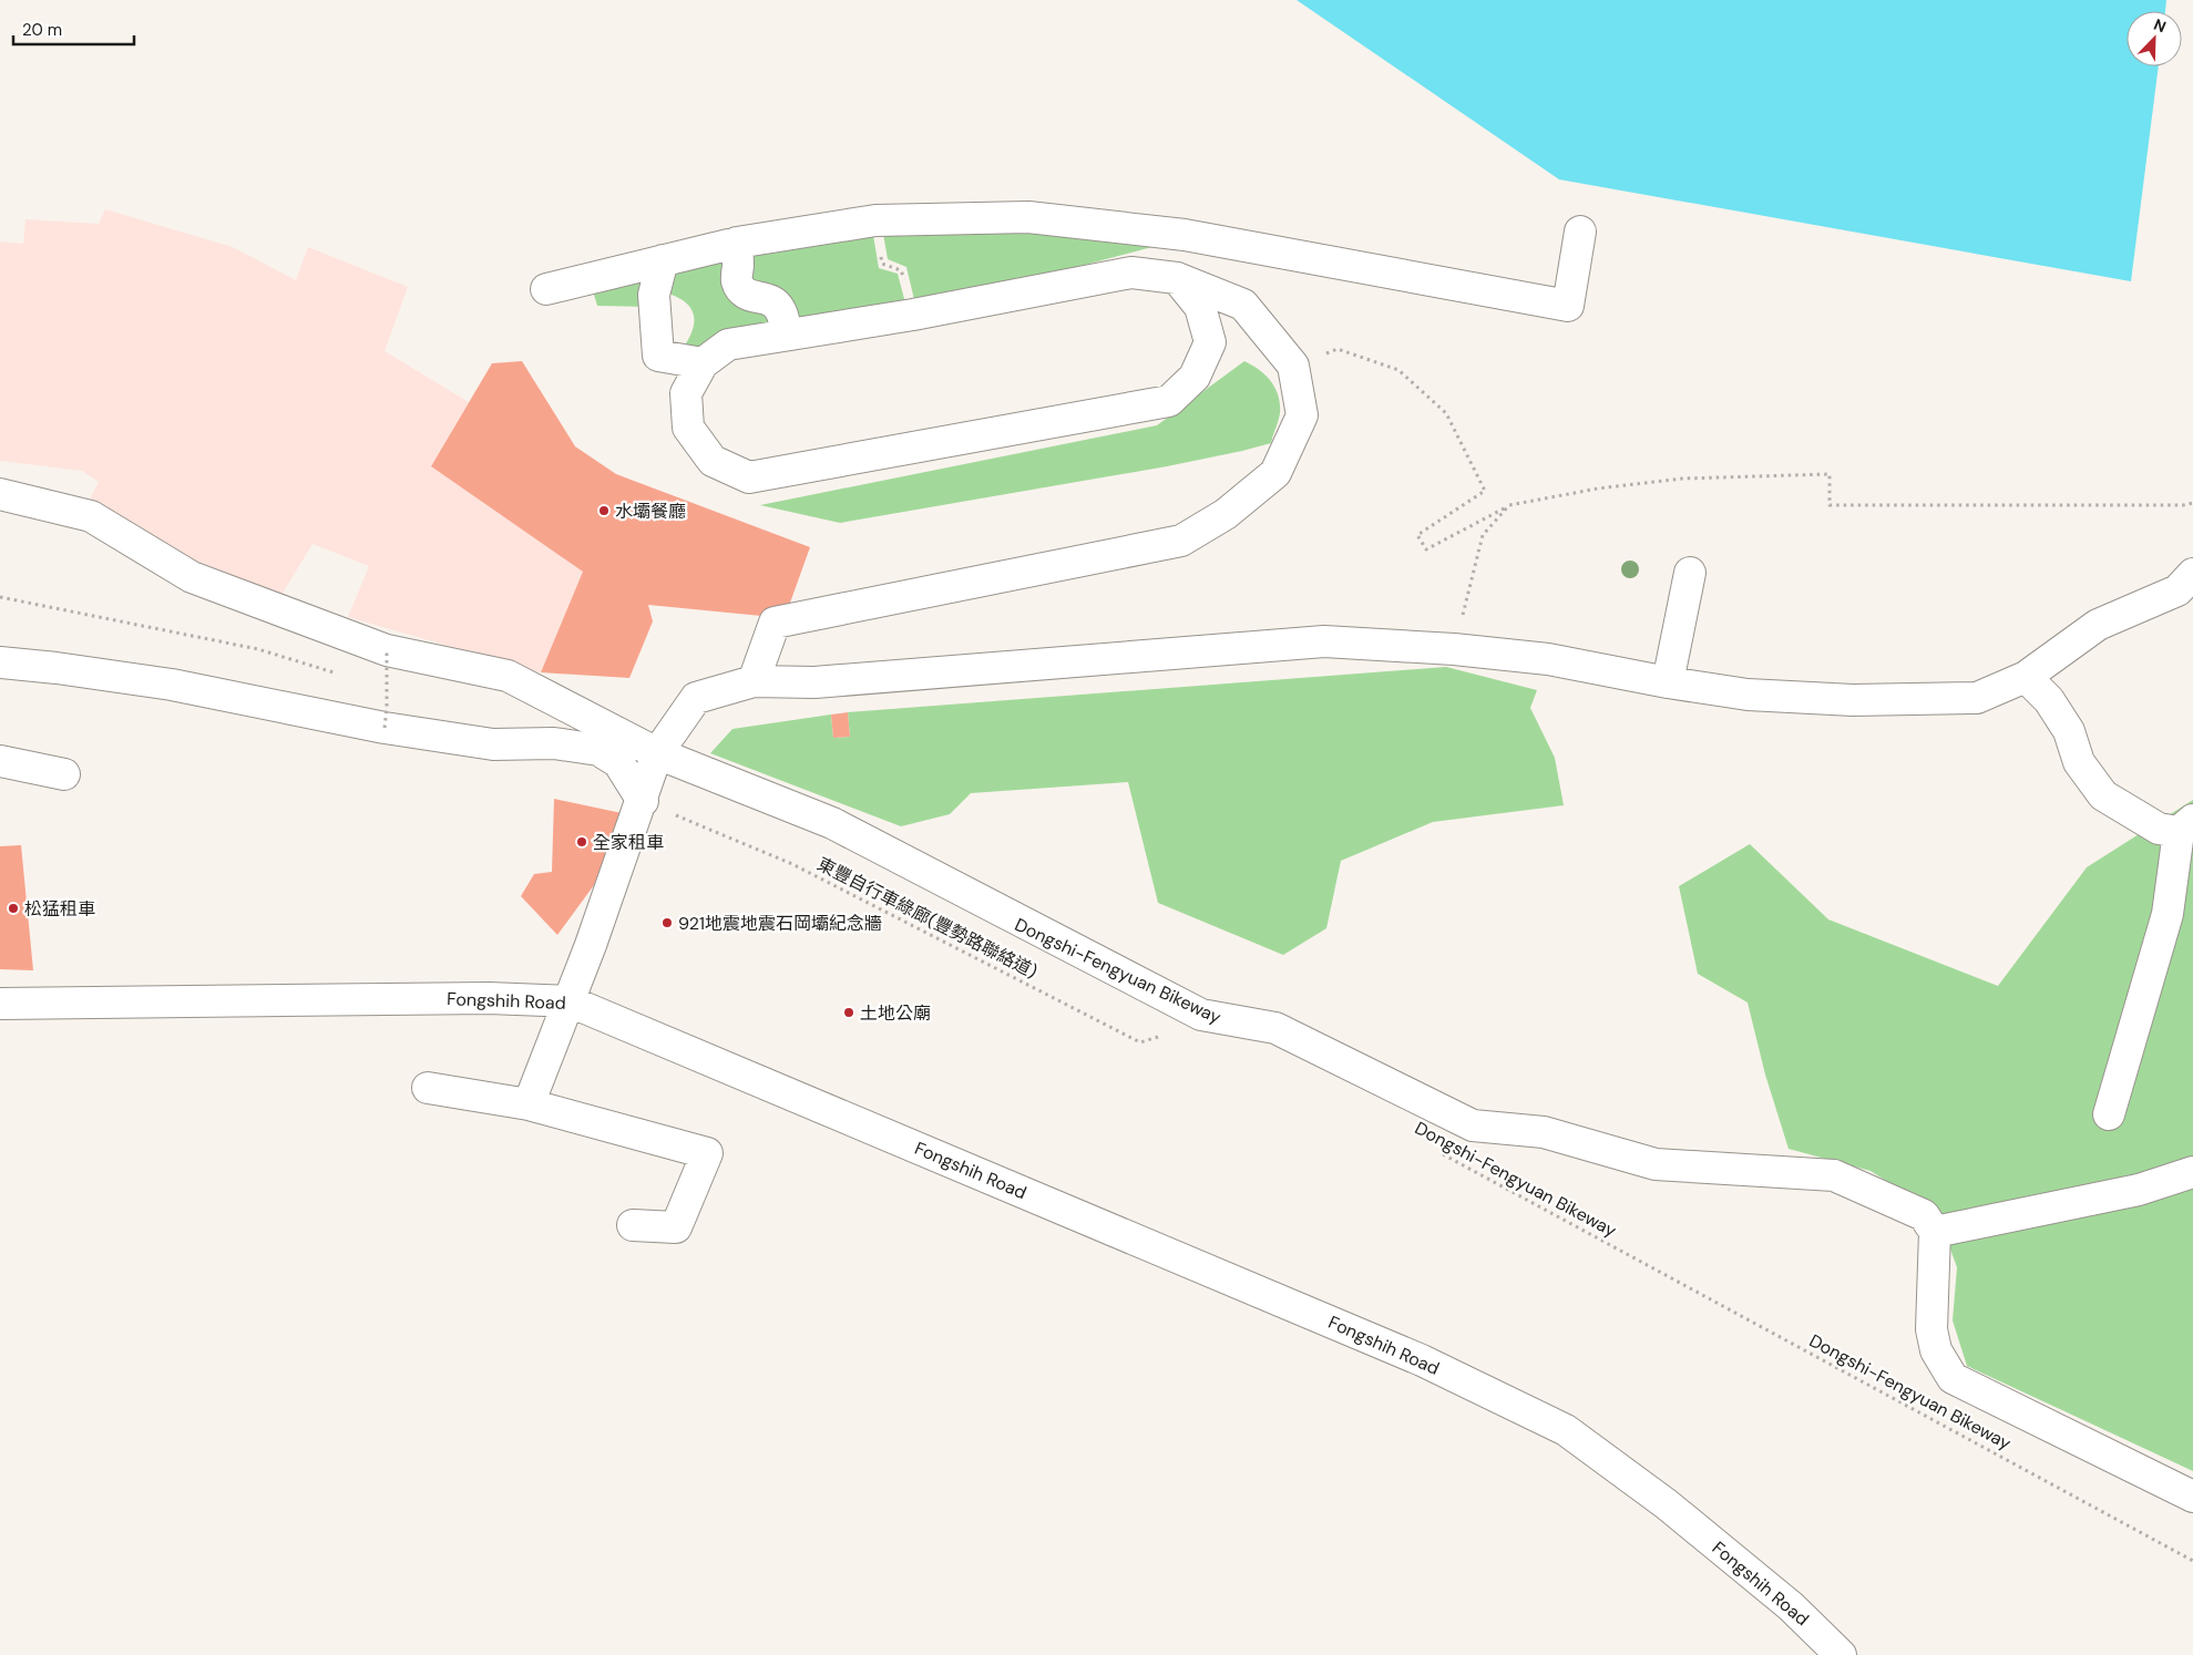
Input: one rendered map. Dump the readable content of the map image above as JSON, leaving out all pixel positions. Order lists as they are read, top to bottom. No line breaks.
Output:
{"streets":{"street":["Fongshih Road"],"path":["東豐自行車綠廊(豐勢路聯絡道)","Dongshi-Fengyuan Bikeway"]},"places":["水壩餐廳","全家租車","松猛租車","921地震地震石岡壩紀念牆","土地公廟"],"scale_bar":"20 m","north":"top right"}
